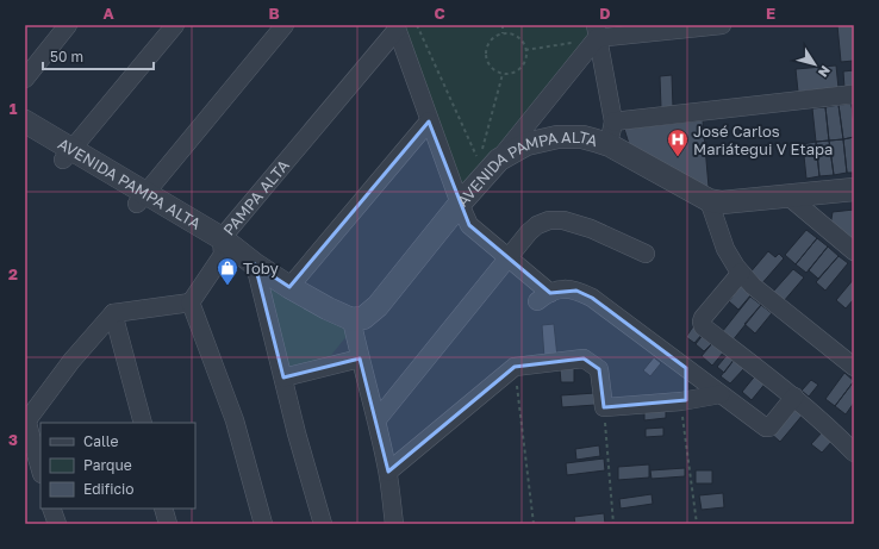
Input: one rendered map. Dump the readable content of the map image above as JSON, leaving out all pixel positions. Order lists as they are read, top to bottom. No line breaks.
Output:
{"streets":{"street":["AVENIDA PAMPA ALTA","PAMPA ALTA"]},"crossings":[["AVENIDA PAMPA ALTA","PAMPA ALTA"]],"places":{"hospital":["José Carlos Mariátegui V Etapa"],"shop":["Toby"]},"legend":["Calle","Parque","Edificio"],"scale_bar":"50 m","north":"bottom right","grid":{"columns":["A","B","C","D","E"],"rows":["1","2","3"]}}
